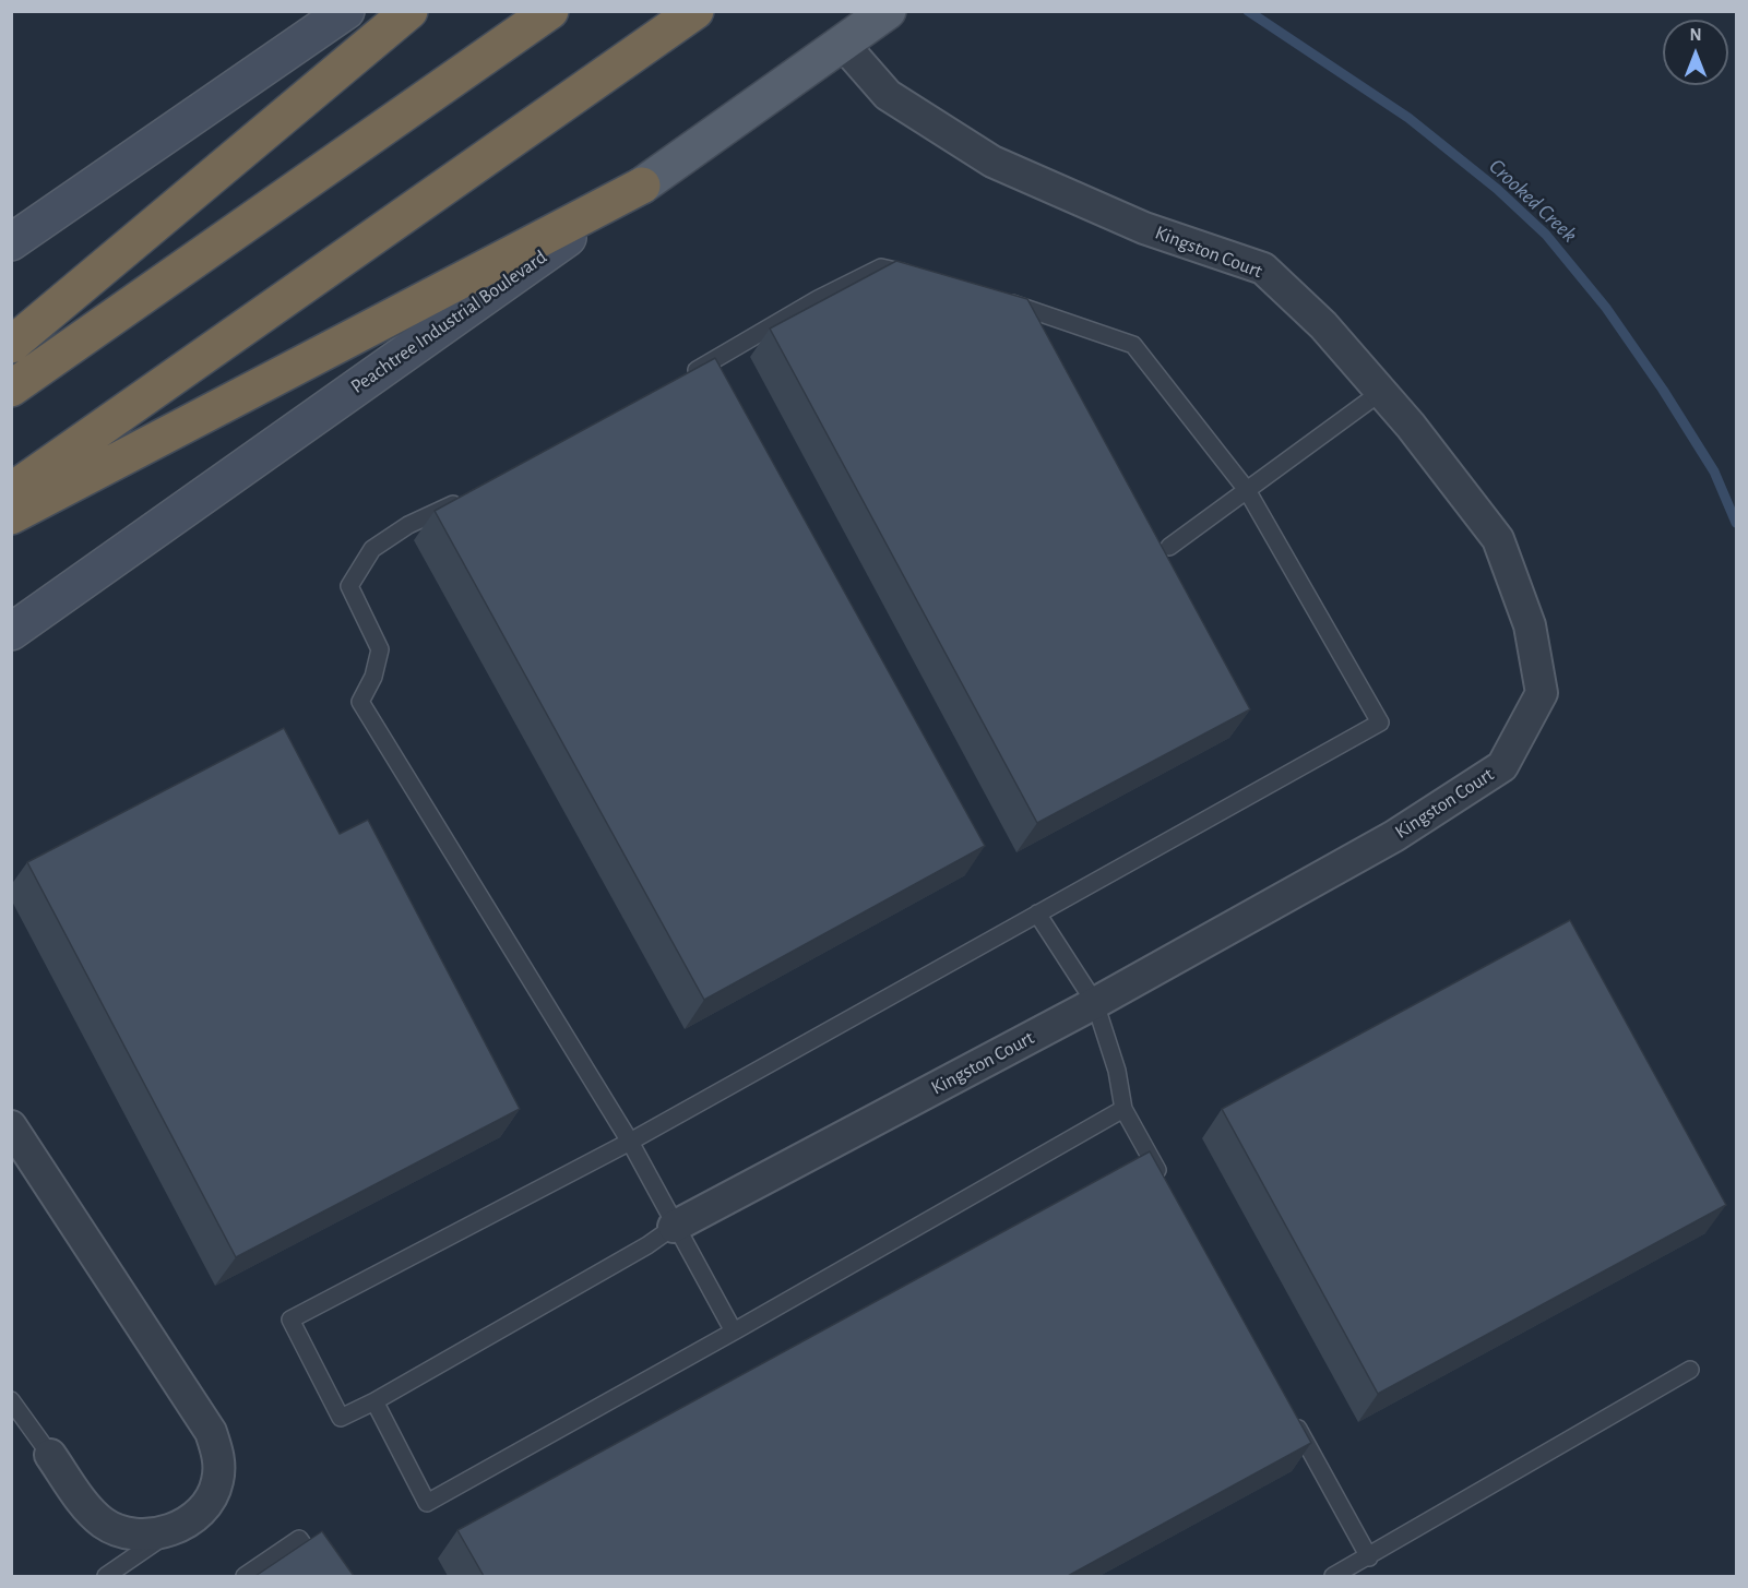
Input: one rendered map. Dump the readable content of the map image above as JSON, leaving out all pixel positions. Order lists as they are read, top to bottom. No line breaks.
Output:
{"streets":{"main road":["Peachtree Industrial Boulevard"],"street":["Kingston Court"]},"crossings":[["Kingston Court","Peachtree Industrial Boulevard"]],"water":["Crooked Creek"],"north":"top"}
